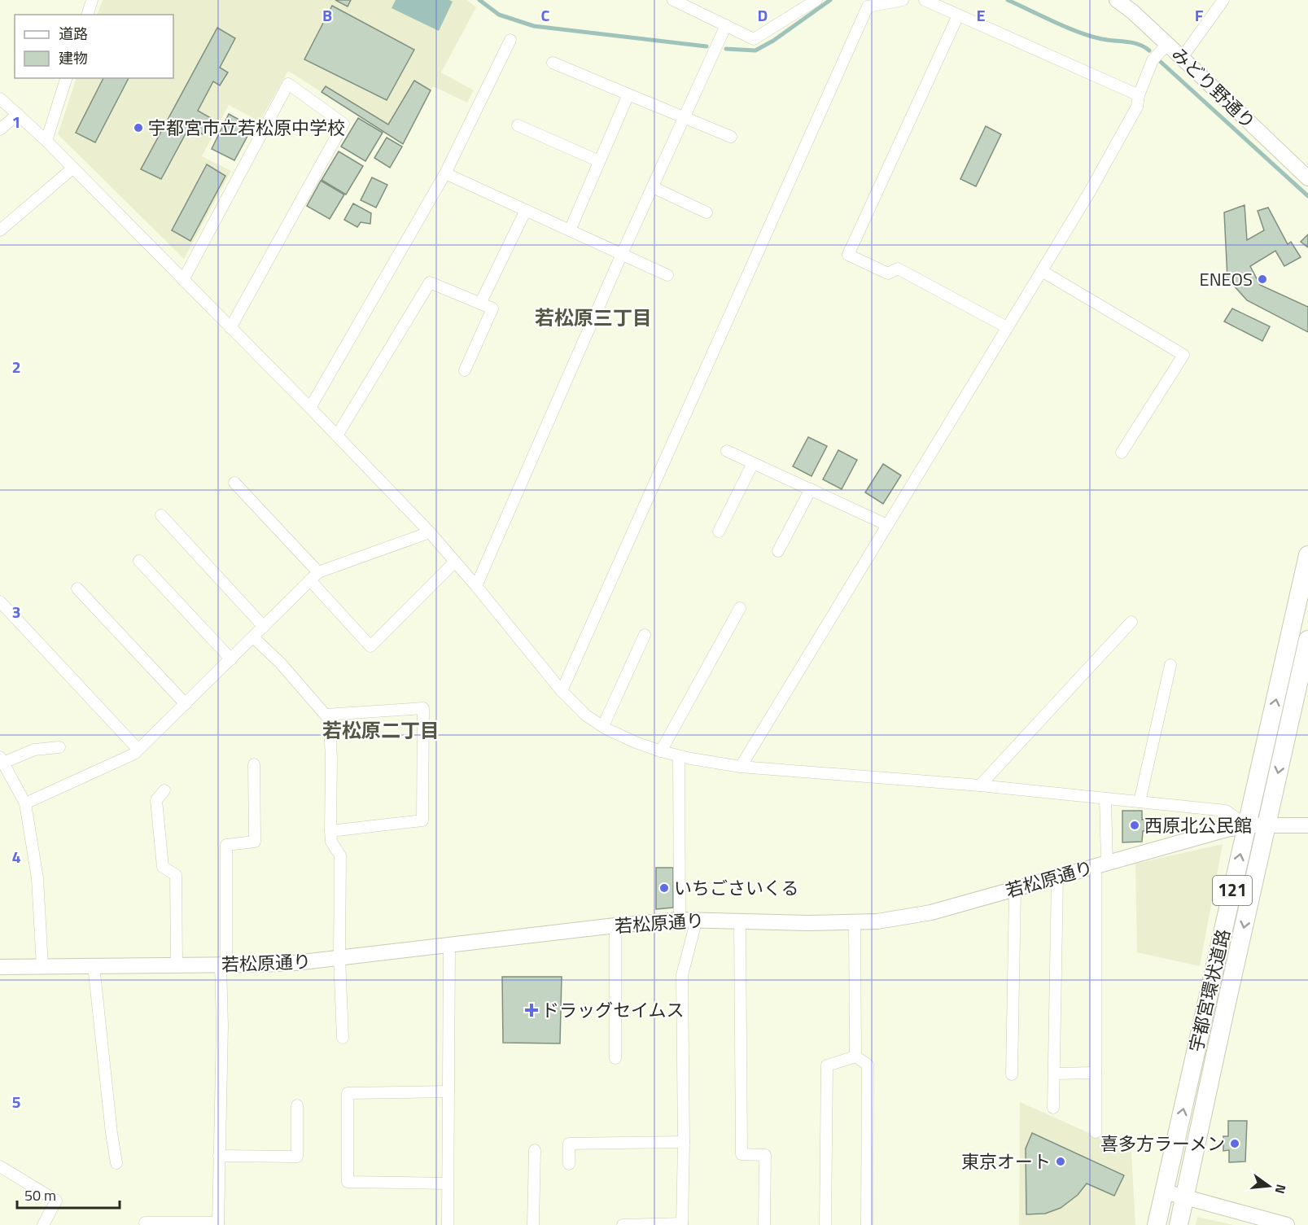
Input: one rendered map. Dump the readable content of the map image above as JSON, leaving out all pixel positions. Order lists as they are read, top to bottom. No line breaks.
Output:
{"streets":{"highway":["121","宇都宮環状道路"],"street":["みどり野通り","若松原通り"]},"crossings":[["若松原通り","宇都宮環状道路"]],"districts":["若松原三丁目","若松原二丁目"],"places":{"other":["宇都宮市立若松原中学校","ENEOS","西原北公民館","いちごさいくる","喜多方ラーメン","東京オート"],"health":["ドラッグセイムス"]},"legend":["道路","建物"],"scale_bar":"50 m","north":"right","grid":{"columns":["B","C","D","E","F"],"rows":["1","2","3","4","5"]}}
